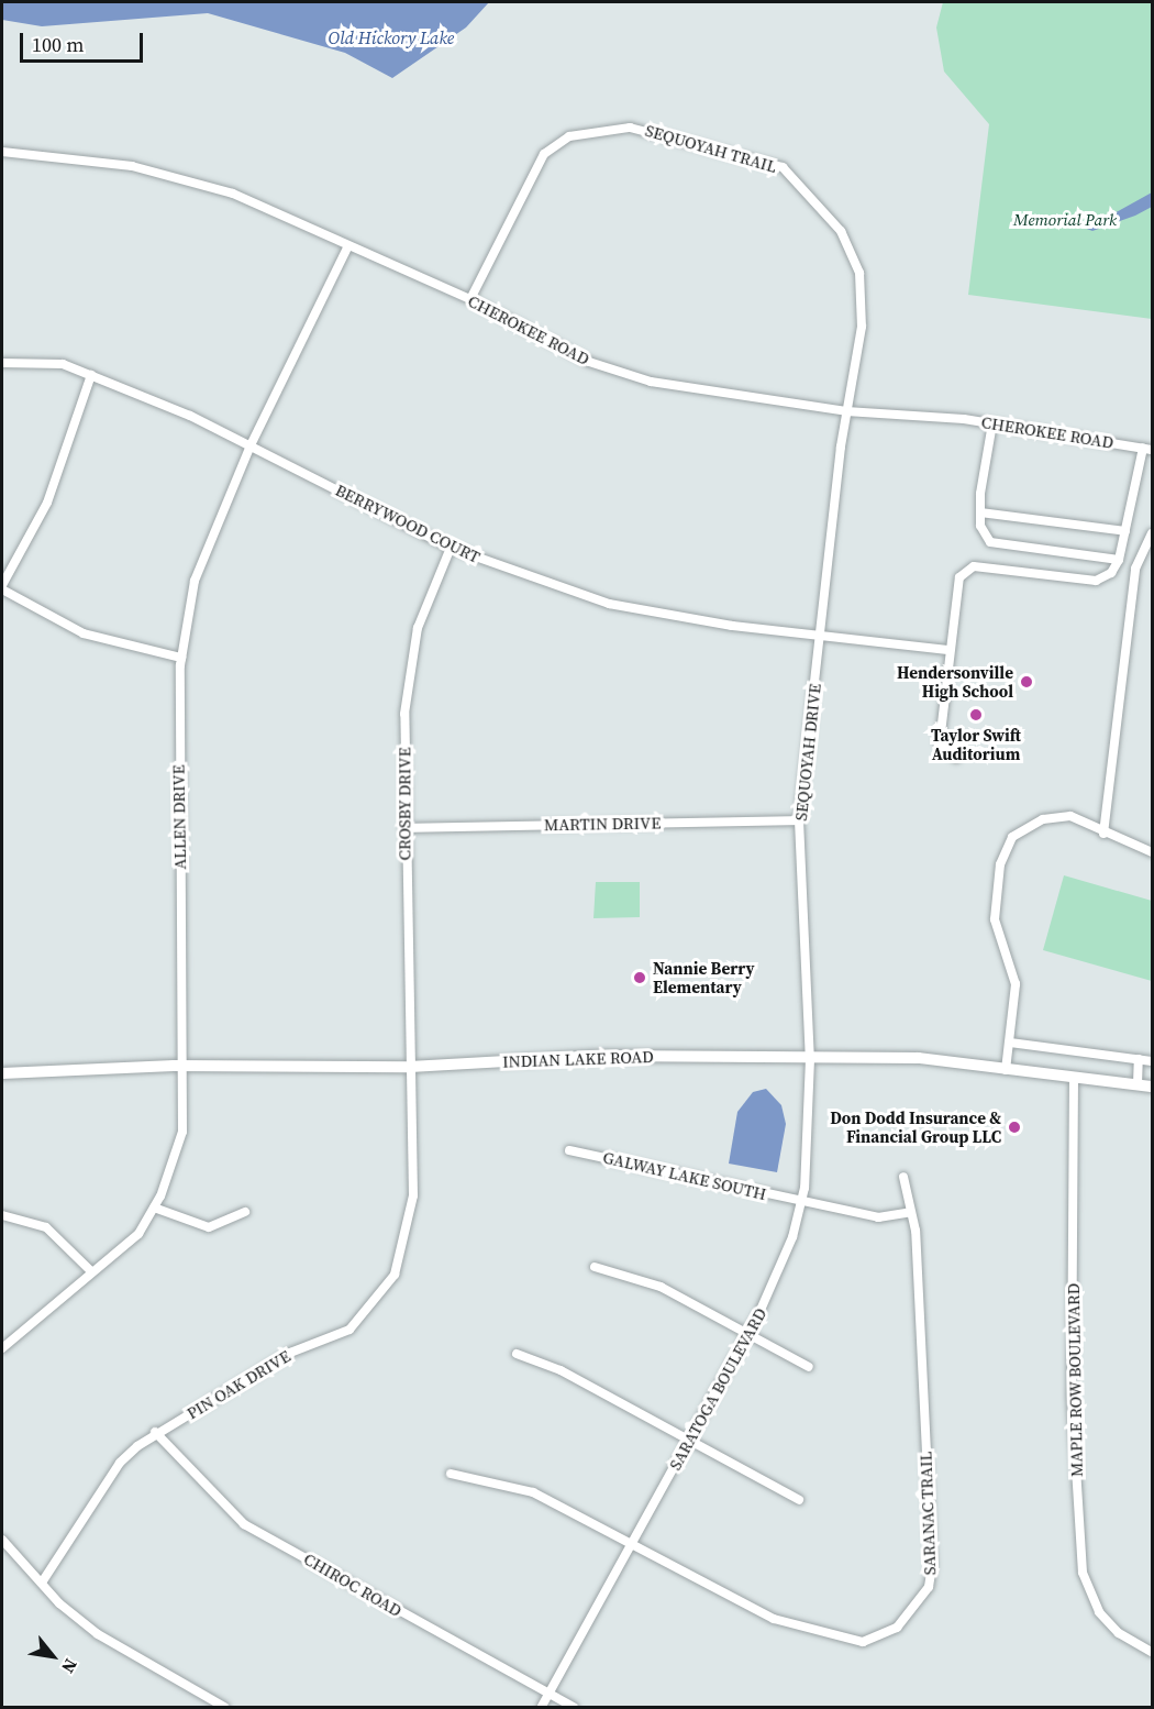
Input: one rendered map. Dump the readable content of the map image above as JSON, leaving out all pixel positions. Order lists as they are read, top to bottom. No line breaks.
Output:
{"streets":{"street":["SEQUOYAH TRAIL","CHEROKEE ROAD","BERRYWOOD COURT","SEQUOYAH DRIVE","CROSBY DRIVE","ALLEN DRIVE","MARTIN DRIVE","INDIAN LAKE ROAD","GALWAY LAKE SOUTH","MAPLE ROW BOULEVARD","PIN OAK DRIVE","SARATOGA BOULEVARD","SARANAC TRAIL","CHIROC ROAD"]},"crossings":[["SEQUOYAH TRAIL","CHEROKEE ROAD"],["SEQUOYAH TRAIL","SEQUOYAH DRIVE"],["CHEROKEE ROAD","ALLEN DRIVE"],["BERRYWOOD COURT","SEQUOYAH DRIVE"],["BERRYWOOD COURT","CROSBY DRIVE"],["BERRYWOOD COURT","ALLEN DRIVE"],["SEQUOYAH DRIVE","MARTIN DRIVE"],["SEQUOYAH DRIVE","INDIAN LAKE ROAD"],["SEQUOYAH DRIVE","SARATOGA BOULEVARD"],["CROSBY DRIVE","MARTIN DRIVE"],["CROSBY DRIVE","INDIAN LAKE ROAD"],["CROSBY DRIVE","PIN OAK DRIVE"],["ALLEN DRIVE","INDIAN LAKE ROAD"],["INDIAN LAKE ROAD","MAPLE ROW BOULEVARD"],["INDIAN LAKE ROAD","PIN OAK DRIVE"],["INDIAN LAKE ROAD","SARATOGA BOULEVARD"],["GALWAY LAKE SOUTH","SARATOGA BOULEVARD"],["GALWAY LAKE SOUTH","SARANAC TRAIL"],["PIN OAK DRIVE","CHIROC ROAD"],["SARATOGA BOULEVARD","SARANAC TRAIL"],["SARATOGA BOULEVARD","CHIROC ROAD"]],"water":["Old Hickory Lake"],"parks":["Memorial Park"],"places":["Hendersonville High School","Taylor Swift Auditorium","Nannie Berry Elementary","Don Dodd Insurance & Financial Group LLC"],"scale_bar":"100 m","north":"bottom right"}
